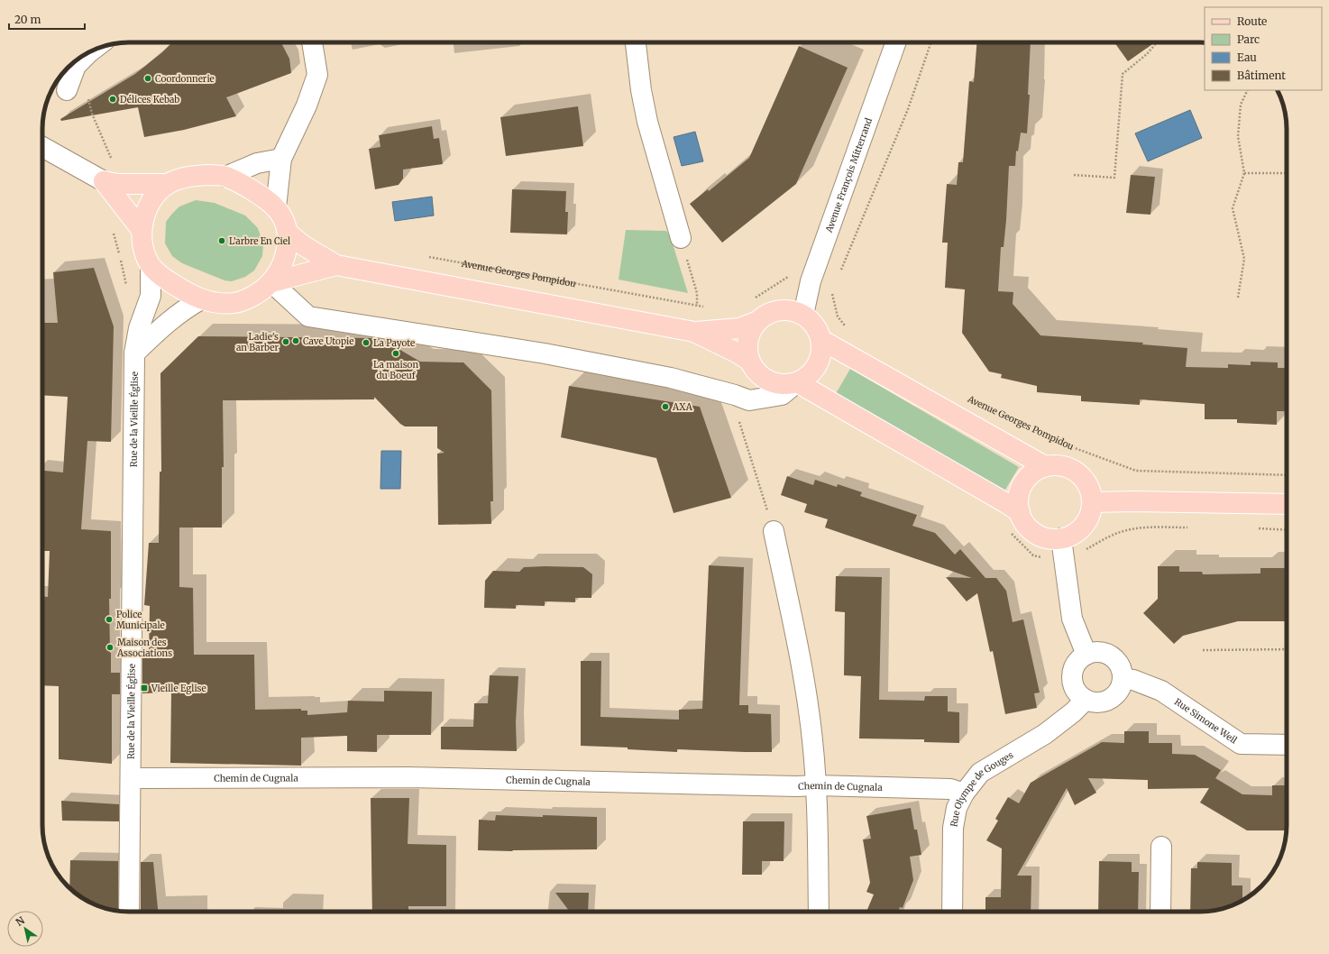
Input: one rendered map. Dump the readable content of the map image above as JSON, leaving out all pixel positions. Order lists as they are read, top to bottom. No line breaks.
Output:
{"streets":{"street":["Avenue François Mitterrand","Rue de la Vieille Église","Rue Simone Weil","Chemin de Cugnala","Rue Olympe de Gouges"],"path":["Avenue Georges Pompidou"]},"crossings":[["Rue de la Vieille Église","Chemin de Cugnala"],["Rue Simone Weil","Rue Olympe de Gouges"],["Chemin de Cugnala","Rue Olympe de Gouges"]],"places":{"other":["Coordonnerie","Délices Kebab","L’arbre En Ciel","Cave Utopie","Ladie's an Barber","La Payote","La maison du Boeuf","AXA","Police Municipale","Maison des Associations"],"transit":["Vieille Eglise"]},"legend":["Route","Parc","Eau","Bâtiment"],"scale_bar":"20 m","north":"top left"}
